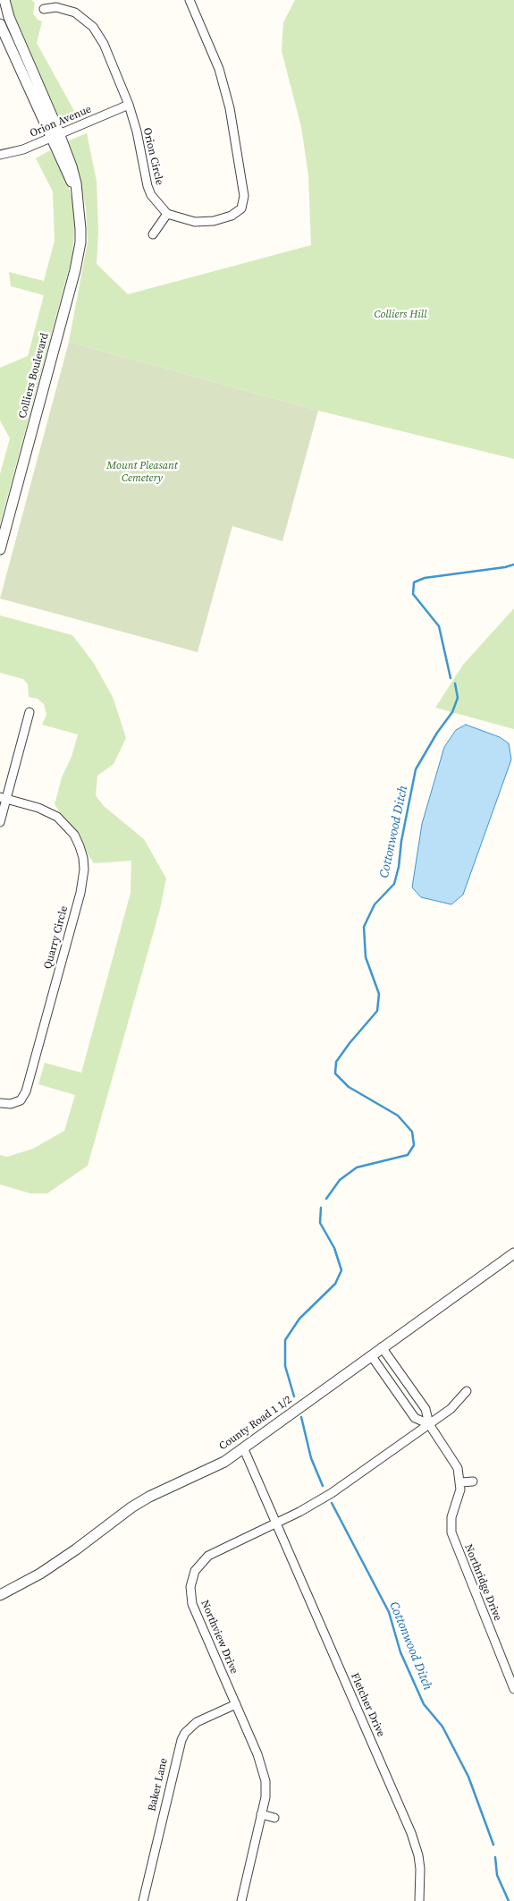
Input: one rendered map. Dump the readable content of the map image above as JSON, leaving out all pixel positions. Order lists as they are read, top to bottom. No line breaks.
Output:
{"streets":{"street":["Orion Avenue","Orion Circle","Colliers Boulevard","Quarry Circle","County Road 1 1/2","Northridge Drive","Northview Drive","Fletcher Drive","Baker Lane"]},"crossings":[["Orion Avenue","Orion Circle"],["Orion Avenue","Colliers Boulevard"],["County Road 1 1/2","Fletcher Drive"],["Northview Drive","Fletcher Drive"],["Northview Drive","Baker Lane"]],"water":["Cottonwood Ditch"],"parks":["Colliers Hill","Mount Pleasant Cemetery"]}
